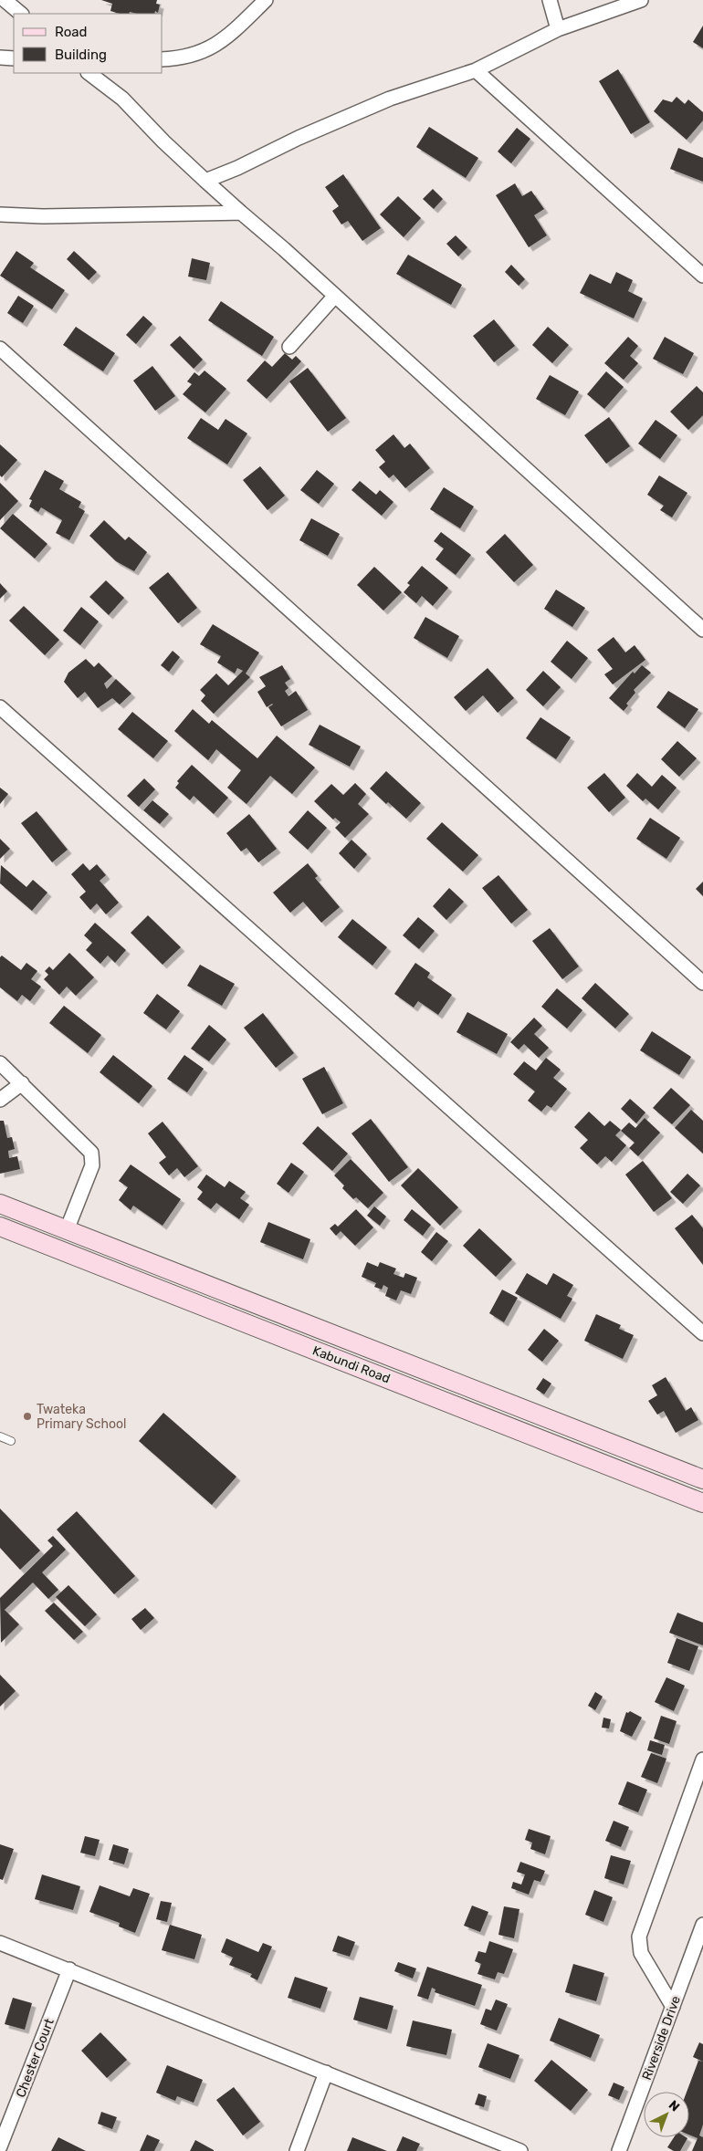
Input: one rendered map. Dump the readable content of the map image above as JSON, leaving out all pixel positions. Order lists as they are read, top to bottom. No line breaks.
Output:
{"streets":{"street":["Kabundi Road","Riverside Drive","Chester Court"]},"places":["Twateka Primary School"],"legend":["Road","Building"],"north":"top right"}
